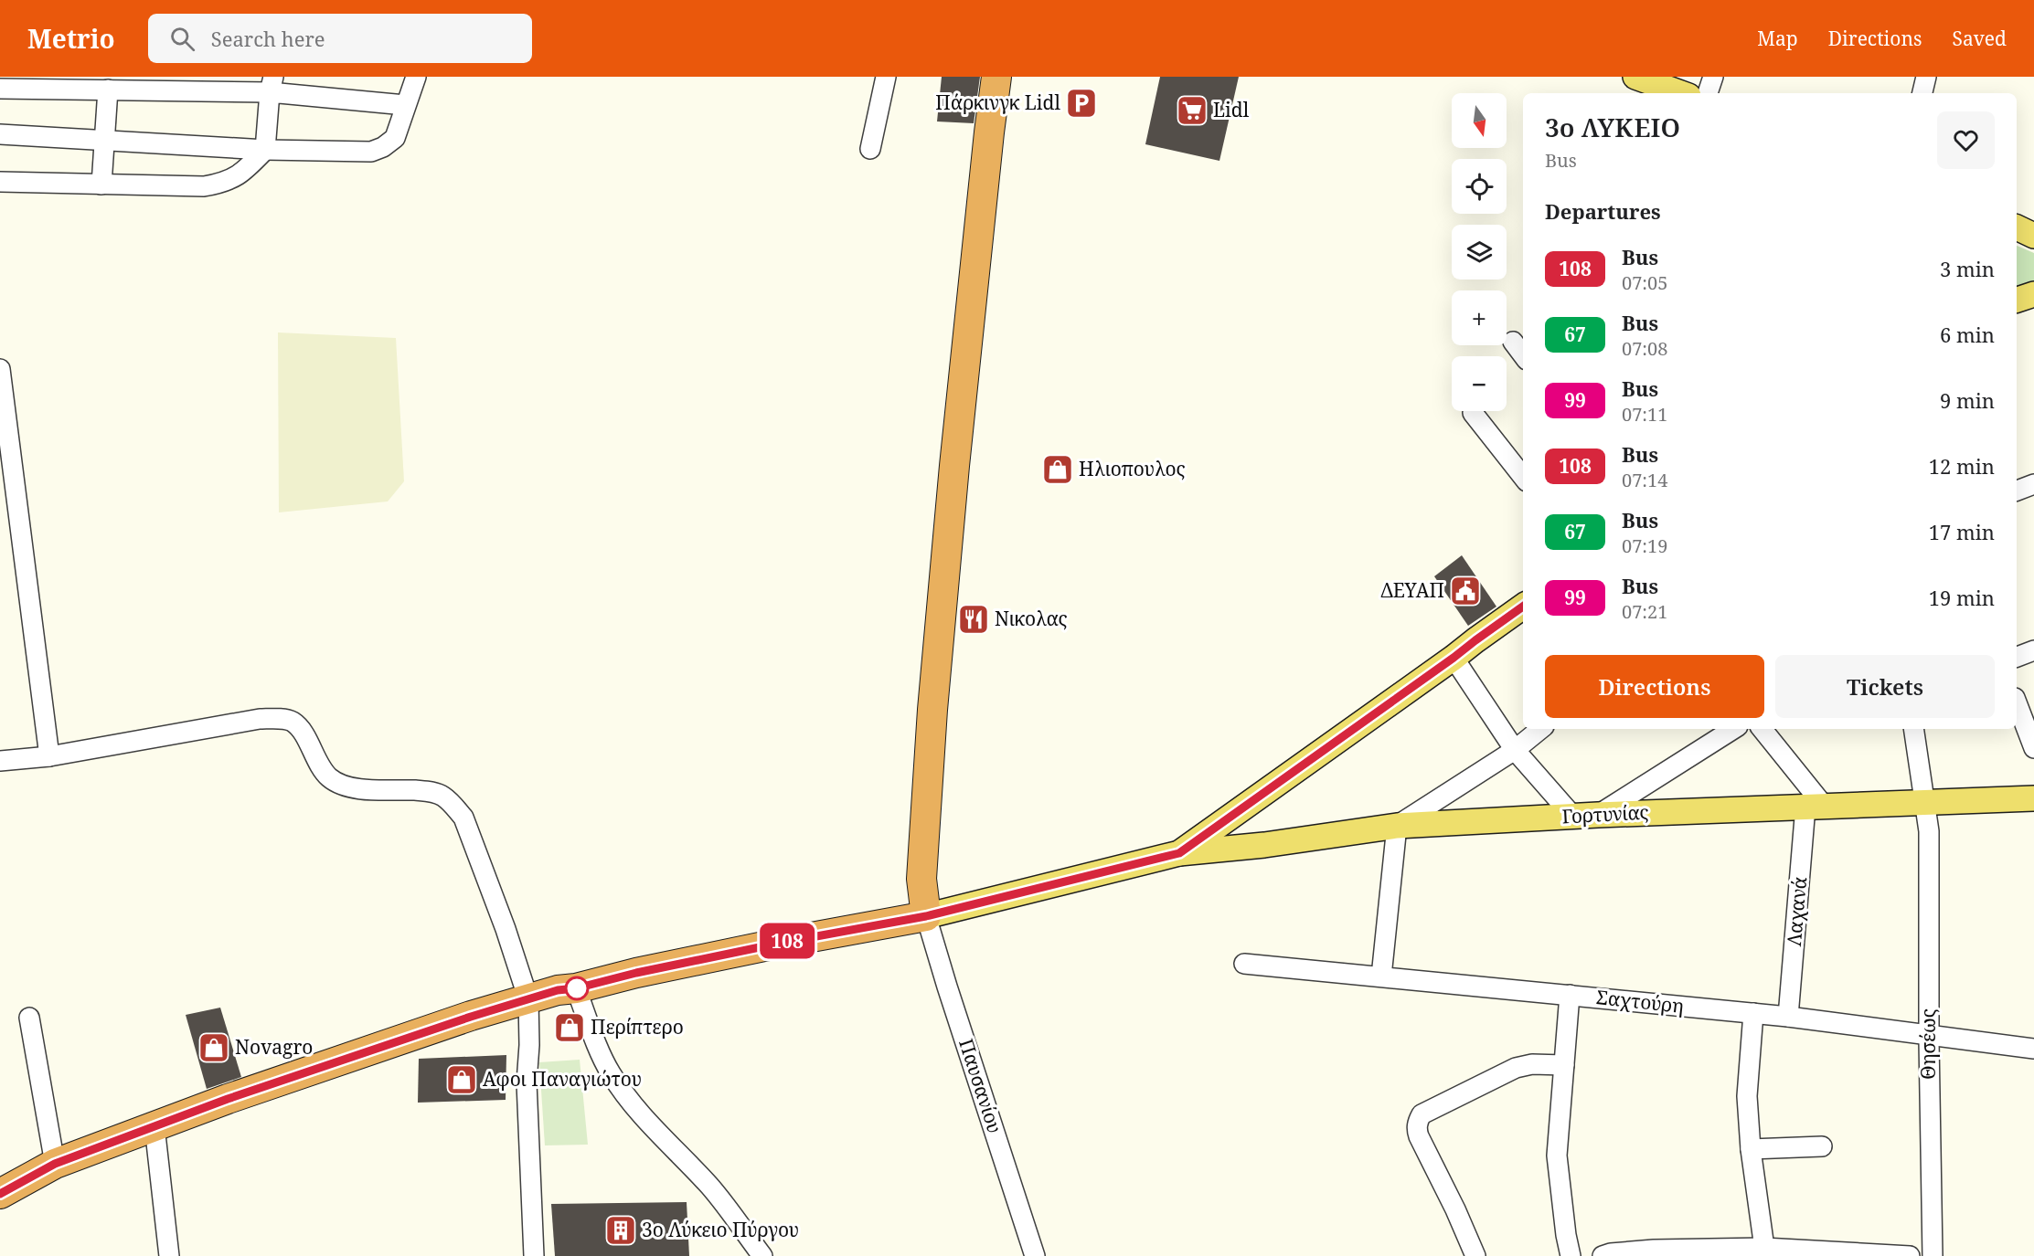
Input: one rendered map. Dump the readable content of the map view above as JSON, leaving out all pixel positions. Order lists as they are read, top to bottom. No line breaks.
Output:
{"streets":{"main road":["Γορτυνίας"],"street":["Λαχανά","Σαχτούρη","Θησέως","Παυσανίου"]},"crossings":[["Γορτυνίας","Λαχανά"],["Γορτυνίας","Θησέως"],["Λαχανά","Σαχτούρη"],["Σαχτούρη","Θησέως"]],"places":{"parking":["Πάρκινγκ Lidl"],"supermarket":["Lidl"],"shop":["Ηλιοπουλος","Περίπτερο","Novagro","Αφοι Παναγιώτου"],"public building":["ΔΕΥΑΠ"],"restaurant":["Νικολας"],"building":["3o Λύκειο Πύργου"]},"lines":["bus line 108"],"north":"bottom","page":{"header":"Metrio","search":"Search here","nav":["Map","Directions","Saved"],"on_map":"108","map_buttons":["+","−"],"heading":[["3ο ΛΥΚΕΙΟ","Bus"],"Departures"],"list":[{"mark":"108","name":"Bus","note":"07:05","value":"3 min"},{"mark":"67","name":"Bus","note":"07:08","value":"6 min"},{"mark":"99","name":"Bus","note":"07:11","value":"9 min"},{"mark":"108","name":"Bus","note":"07:14","value":"12 min"},{"mark":"67","name":"Bus","note":"07:19","value":"17 min"},{"mark":"99","name":"Bus","note":"07:21","value":"19 min"}],"buttons":["Directions","Tickets"]}}
